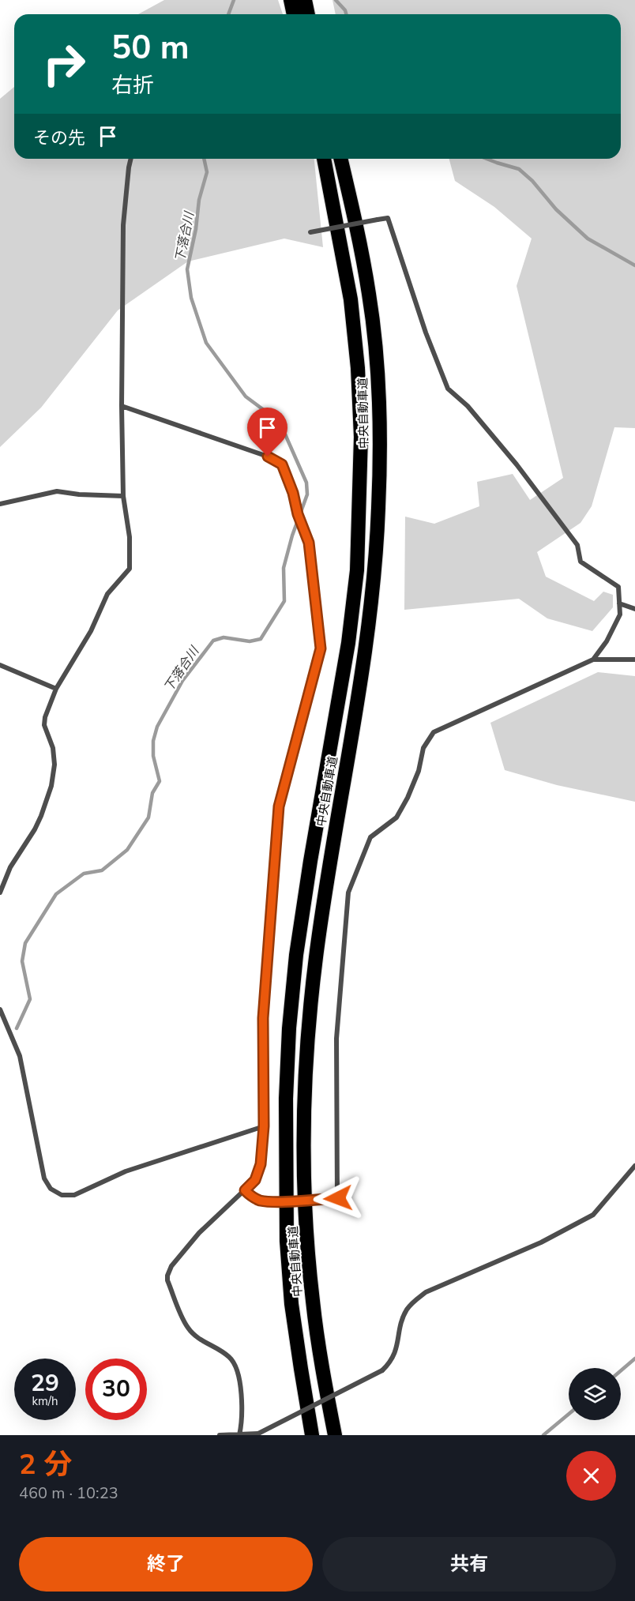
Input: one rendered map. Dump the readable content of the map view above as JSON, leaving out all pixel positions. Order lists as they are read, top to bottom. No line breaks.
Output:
{"streets":{"highway":["中央自動車道"]},"water":["下落合川"],"page":{"turn":["50 m","右折"],"then":"その先","speed":"29 km/h","limit":"30","heading":["2 分","460 m · 10:23"],"buttons":["終了","共有"]}}
